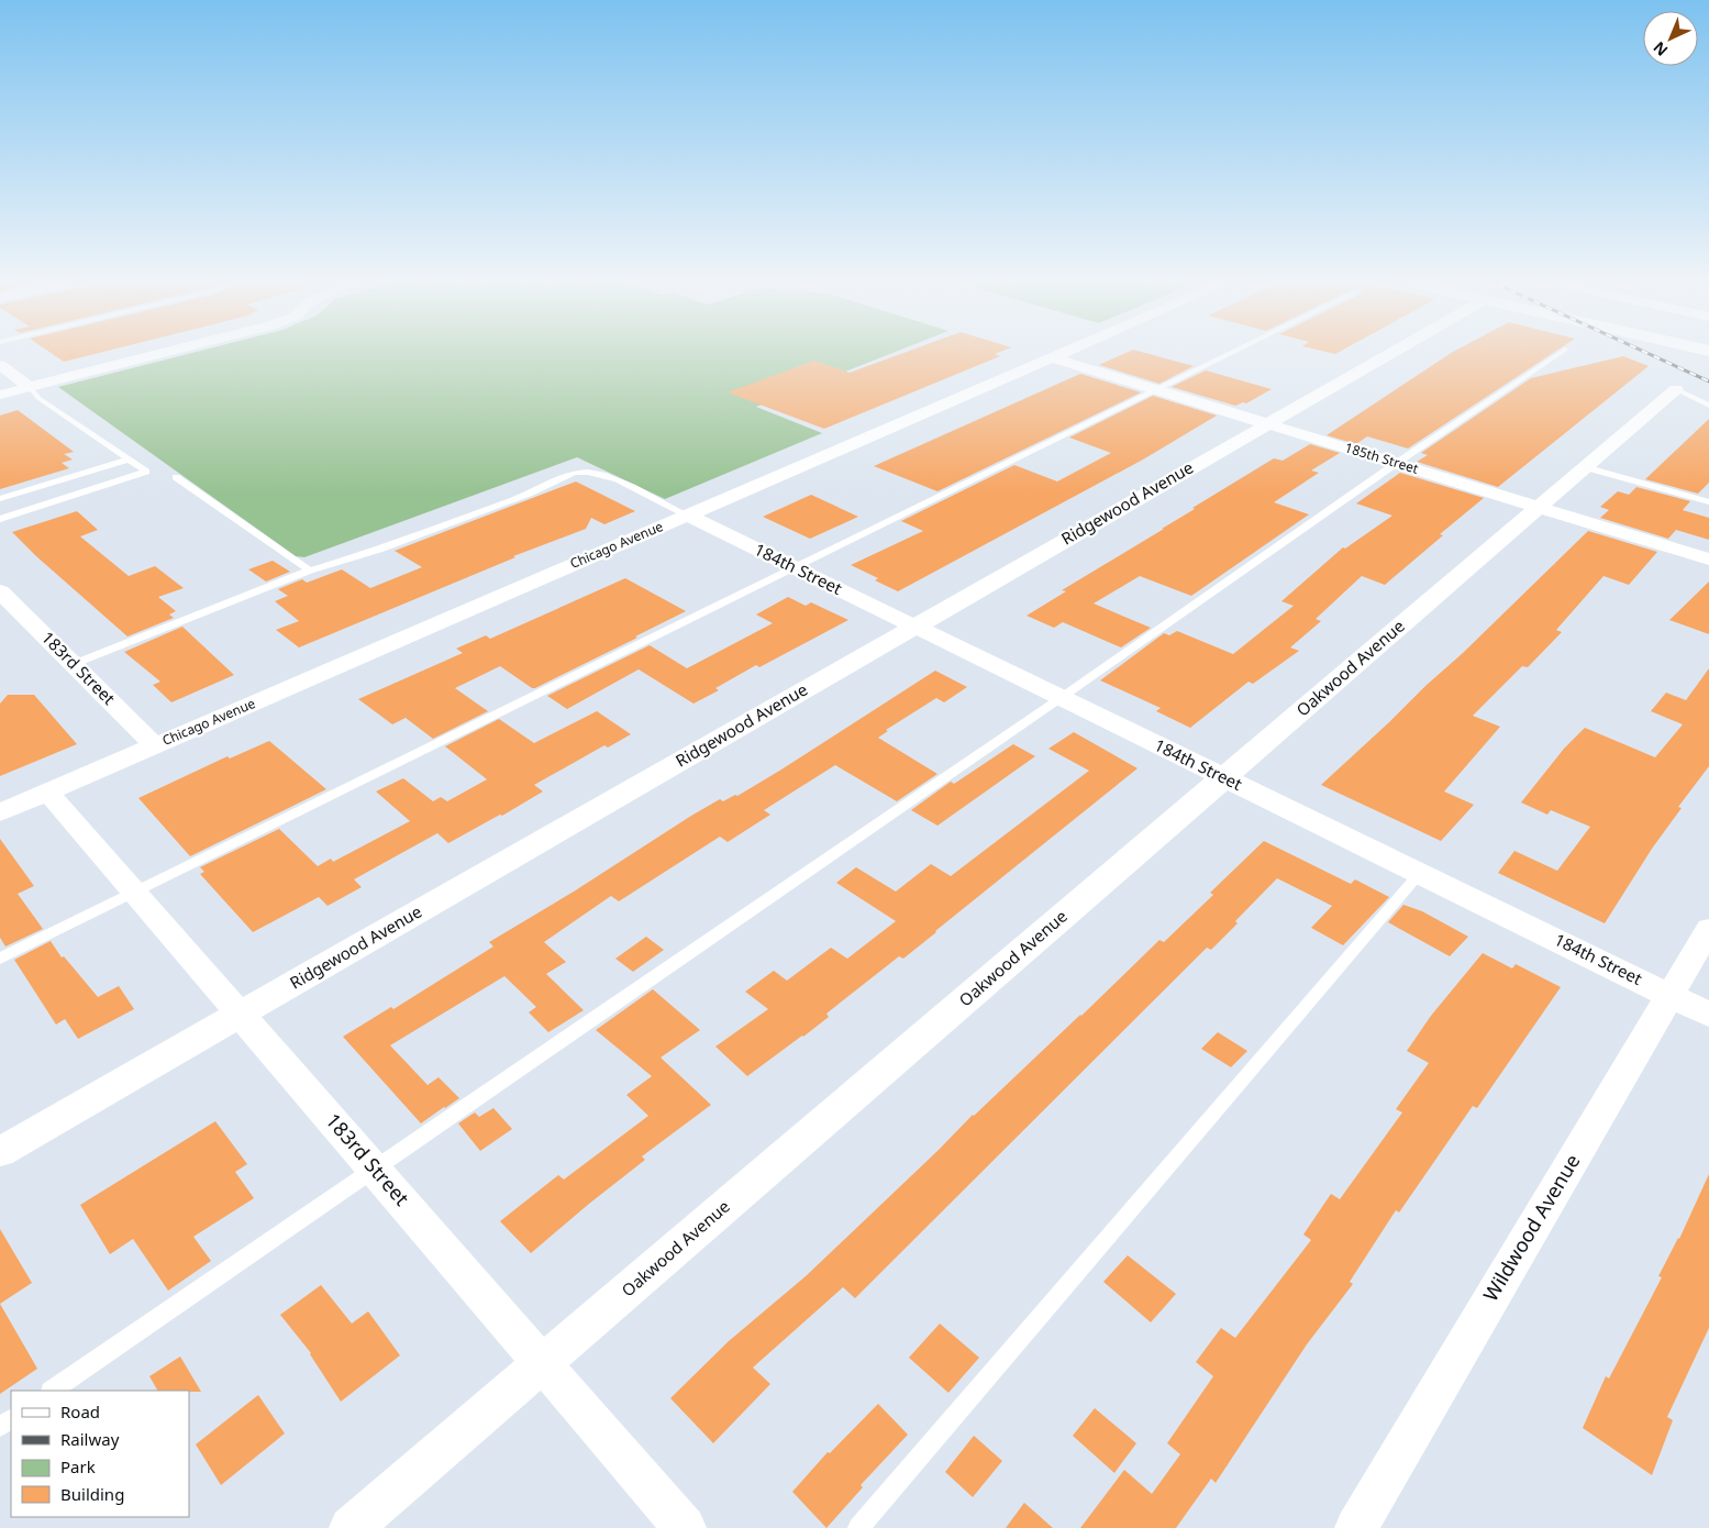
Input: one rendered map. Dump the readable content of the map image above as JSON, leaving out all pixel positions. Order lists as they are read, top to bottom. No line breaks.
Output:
{"streets":{"street":["185th Street","Ridgewood Avenue","Chicago Avenue","184th Street","183rd Street","Oakwood Avenue","Wildwood Avenue"]},"crossings":[["185th Street","Ridgewood Avenue"],["185th Street","Chicago Avenue"],["185th Street","Oakwood Avenue"],["Ridgewood Avenue","184th Street"],["Ridgewood Avenue","183rd Street"],["Chicago Avenue","184th Street"],["Chicago Avenue","183rd Street"],["184th Street","Oakwood Avenue"],["184th Street","Wildwood Avenue"],["183rd Street","Oakwood Avenue"]],"legend":["Road","Railway","Park","Building"],"north":"bottom left"}
